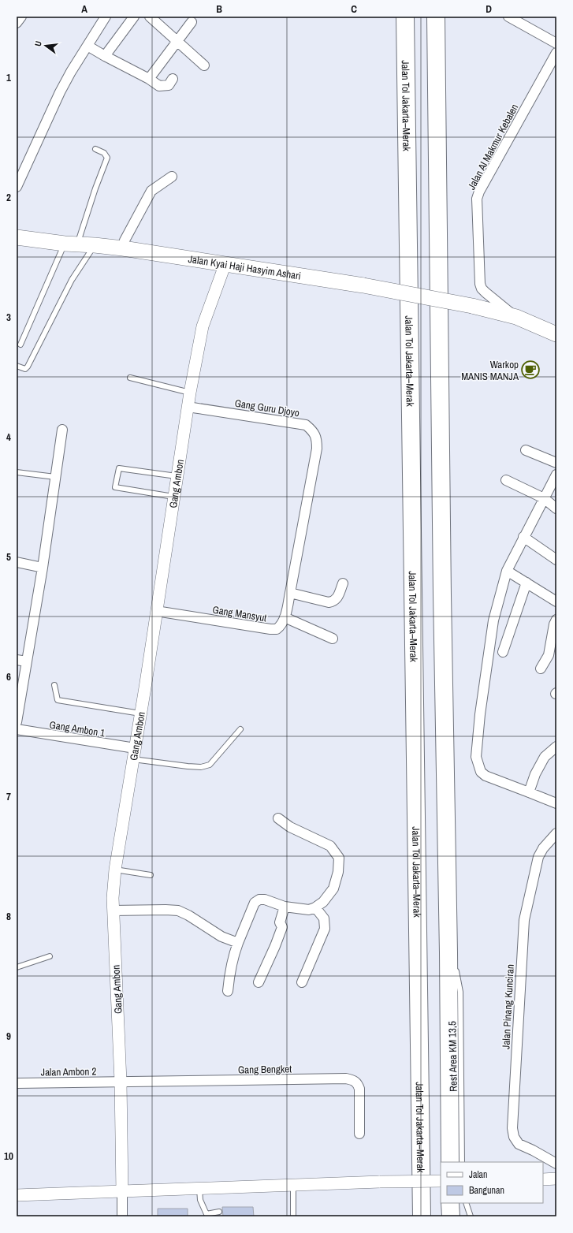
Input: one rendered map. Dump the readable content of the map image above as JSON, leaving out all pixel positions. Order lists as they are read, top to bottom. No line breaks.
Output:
{"streets":{"highway":["Jalan Tol Jakarta–Merak"],"main road":["Jalan Kyai Haji Hasyim Ashari"],"street":["Jalan Al Makmur Kebalen","Gang Guru Djoyo","Gang Ambon","Gang Mansyut","Gang Ambon 1","Jalan Pinang Kunciran","Gang Bengket","Jalan Ambon 2"],"lane":["Rest Area KM 13,5"]},"crossings":[["Jalan Al Makmur Kebalen","Jalan Kyai Haji Hasyim Ashari"],["Jalan Kyai Haji Hasyim Ashari","Gang Ambon"],["Gang Guru Djoyo","Gang Ambon"],["Gang Guru Djoyo","Gang Mansyut"],["Gang Ambon","Gang Mansyut"],["Gang Ambon","Gang Ambon 1"],["Gang Ambon","Gang Bengket"],["Gang Ambon","Jalan Ambon 2"],["Gang Bengket","Jalan Ambon 2"]],"places":{"cafe":["Warkop MANIS MANJA"]},"legend":["Jalan","Bangunan"],"north":"left","grid":{"columns":["A","B","C","D"],"rows":["1","2","3","4","5","6","7","8","9","10"]}}
